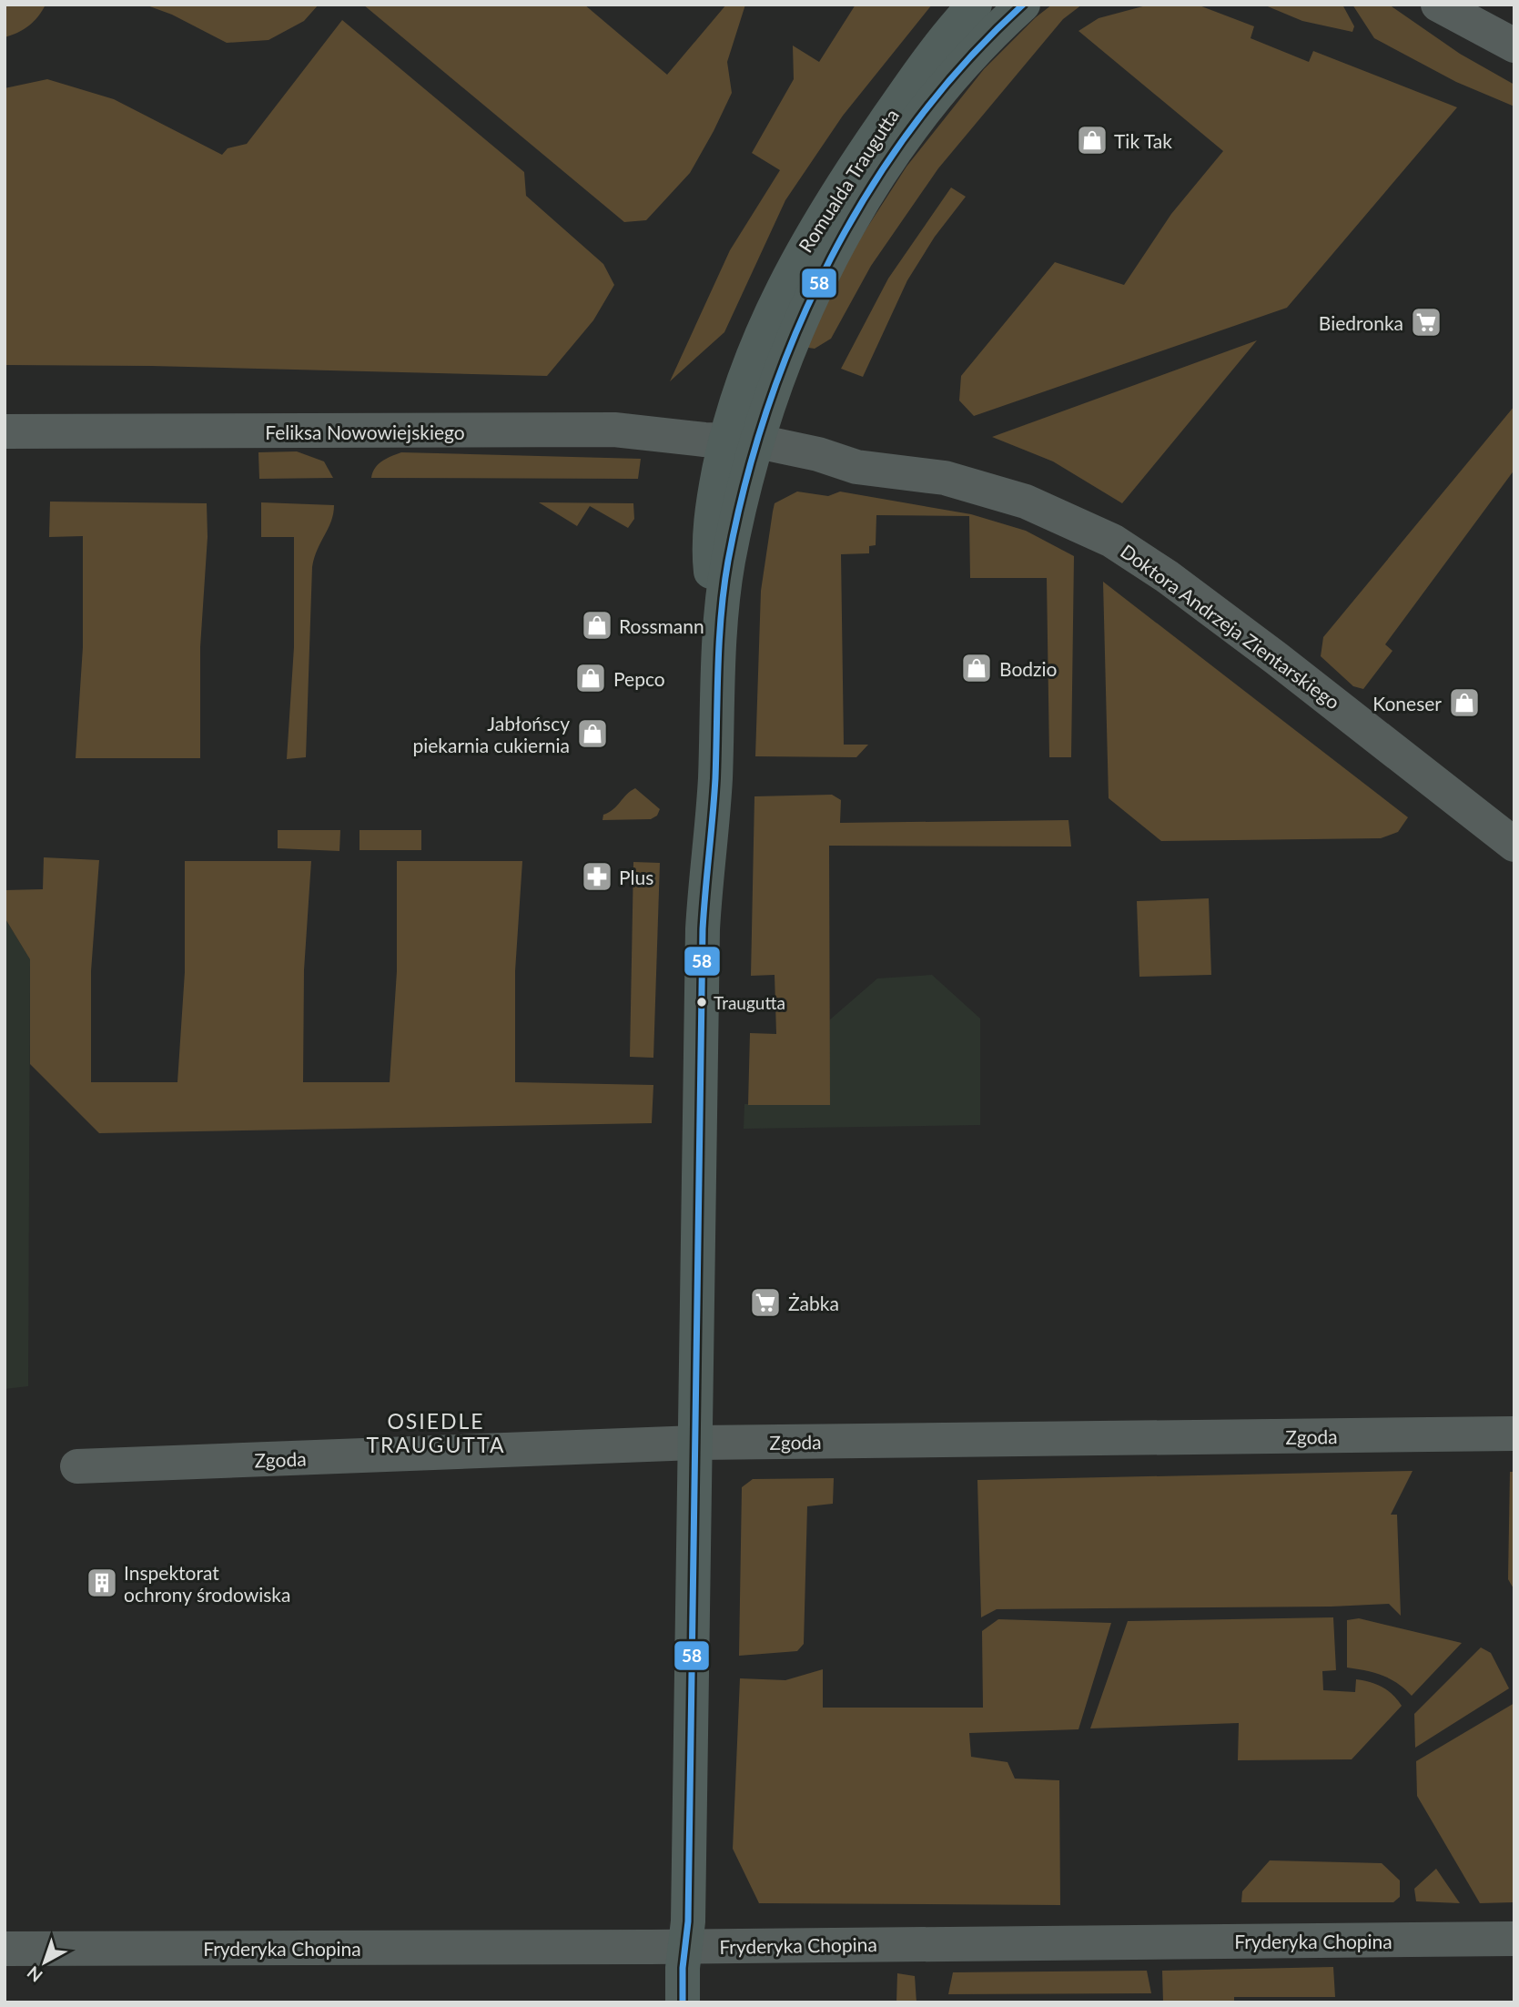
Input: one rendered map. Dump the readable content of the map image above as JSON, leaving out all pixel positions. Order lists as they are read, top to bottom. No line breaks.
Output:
{"streets":{"main road":["Romualda Traugutta"],"street":["Feliksa Nowowiejskiego","Doktora Andrzeja Zientarskiego","Zgoda","Fryderyka Chopina"]},"crossings":[["Romualda Traugutta","Feliksa Nowowiejskiego"],["Romualda Traugutta","Doktora Andrzeja Zientarskiego"],["Romualda Traugutta","Zgoda"],["Romualda Traugutta","Fryderyka Chopina"],["Feliksa Nowowiejskiego","Doktora Andrzeja Zientarskiego"]],"districts":["OSIEDLE TRAUGUTTA"],"places":{"shop":["Tik Tak","Rossmann","Bodzio","Pepco","Koneser","Jabłońscy piekarnia cukiernia"],"supermarket":["Biedronka","Żabka"],"pharmacy":["Plus"],"other":["Traugutta"],"building":["Inspektorat ochrony środowiska"]},"lines":["transit line 58"],"north":"bottom left"}
